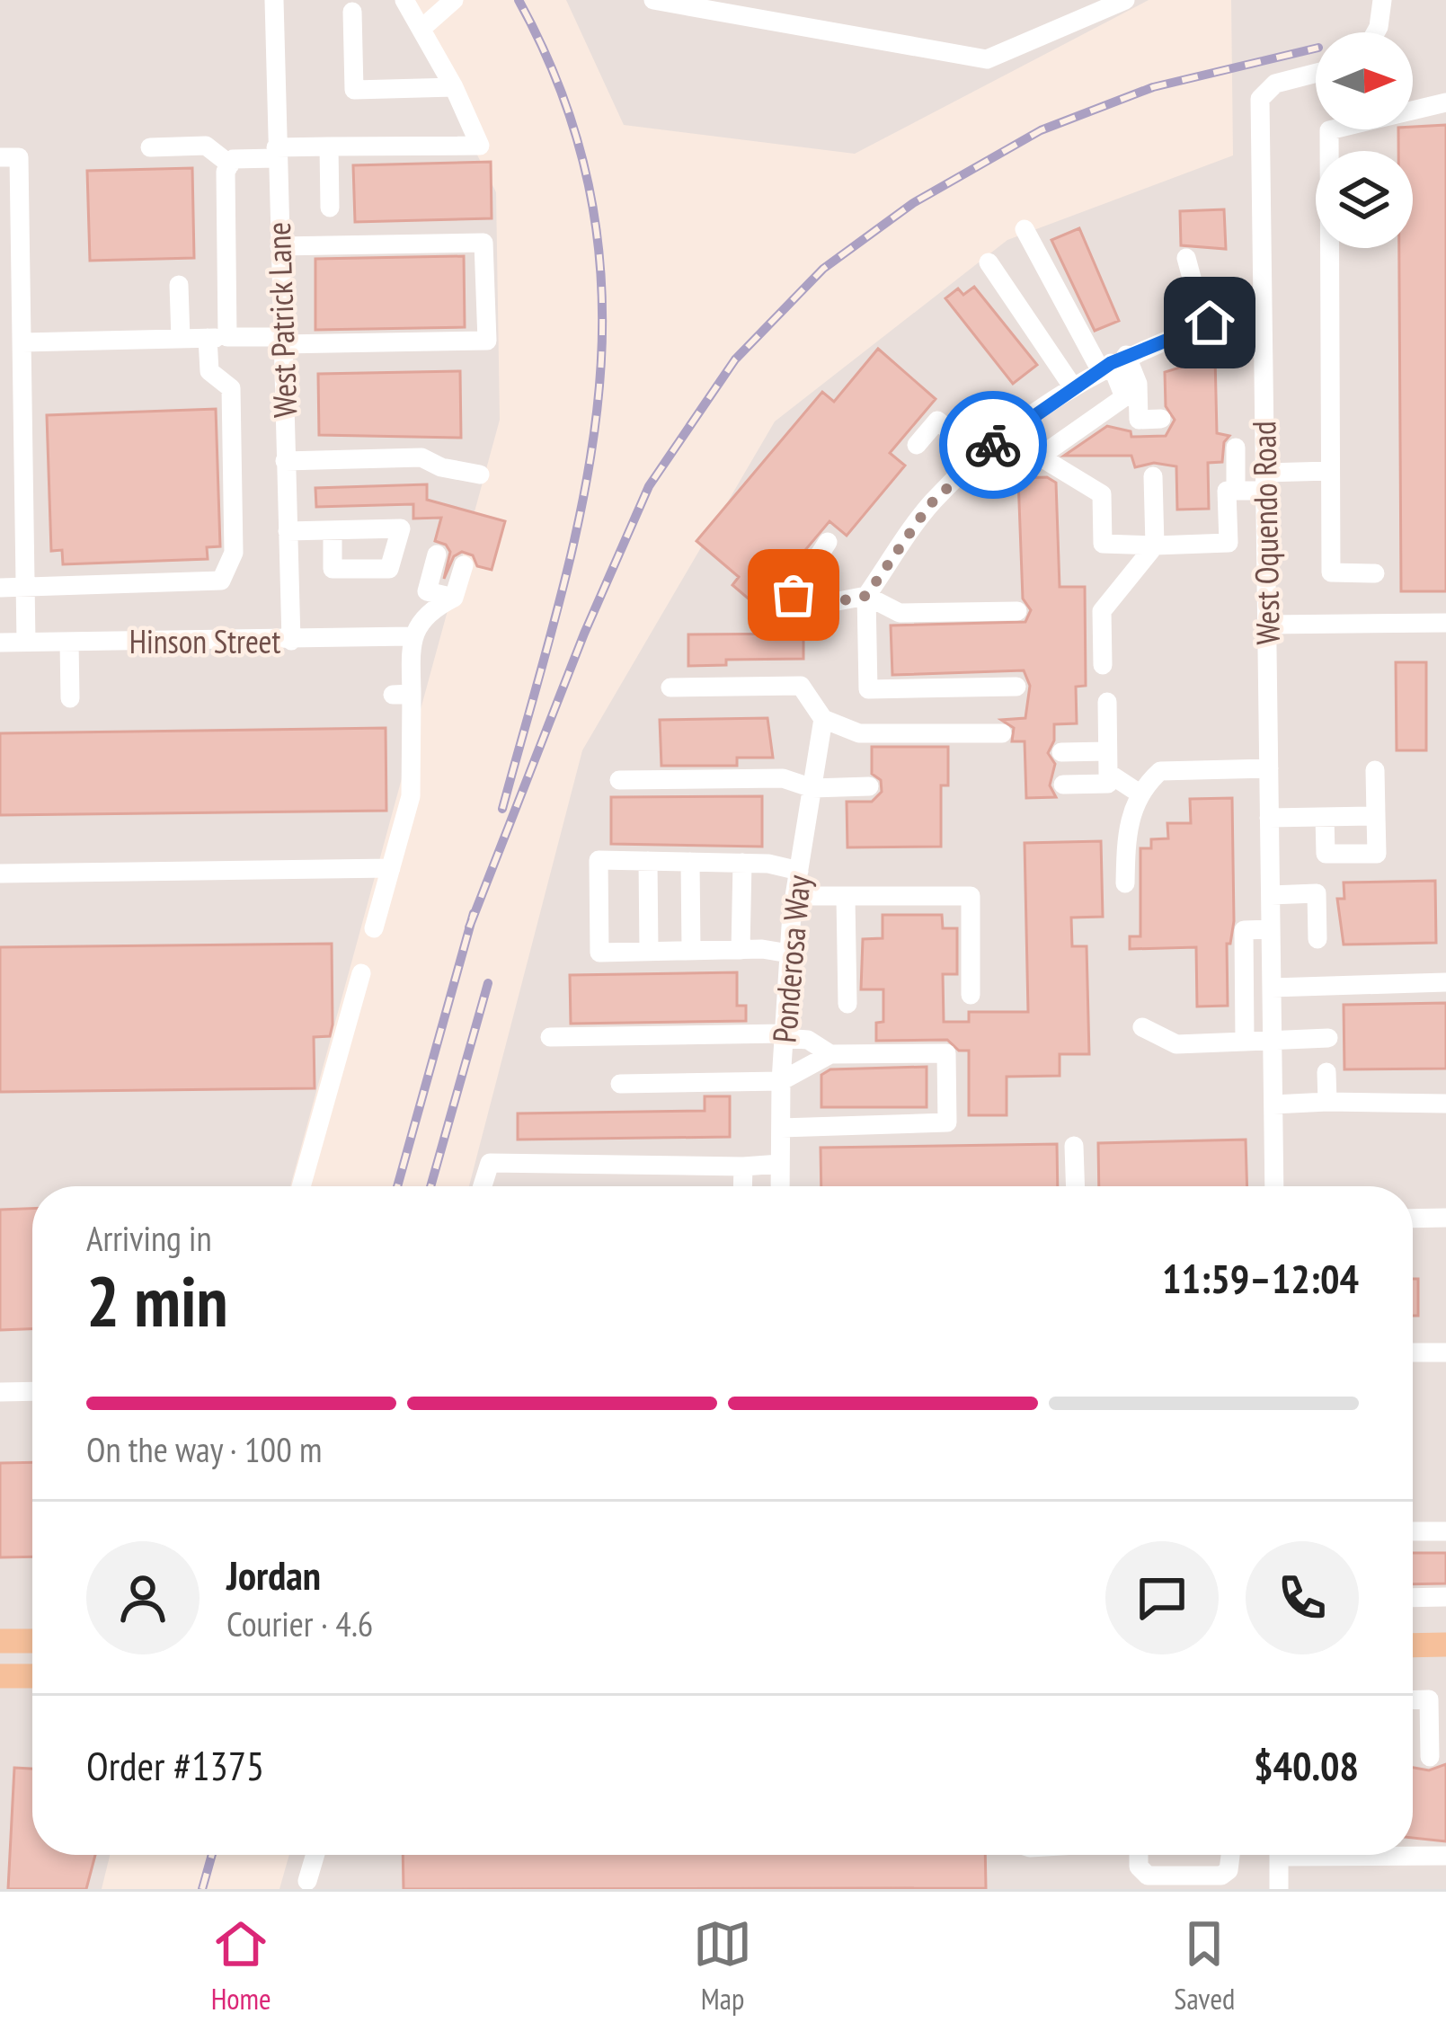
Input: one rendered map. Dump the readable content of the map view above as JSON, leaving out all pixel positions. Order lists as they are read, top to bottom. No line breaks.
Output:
{"streets":{"street":["West Patrick Lane","West Oquendo Road","Hinson Street","Ponderosa Way"]},"crossings":[["West Patrick Lane","Hinson Street"]],"north":"right","page":{"heading":["2 min","Arriving in","11:59–12:04"],"panel":["Jordan","Courier · 4.6","Order #1375","$40.08"],"bar":"On the way · 100 m","tabs":["Home","Map","Saved"]}}
